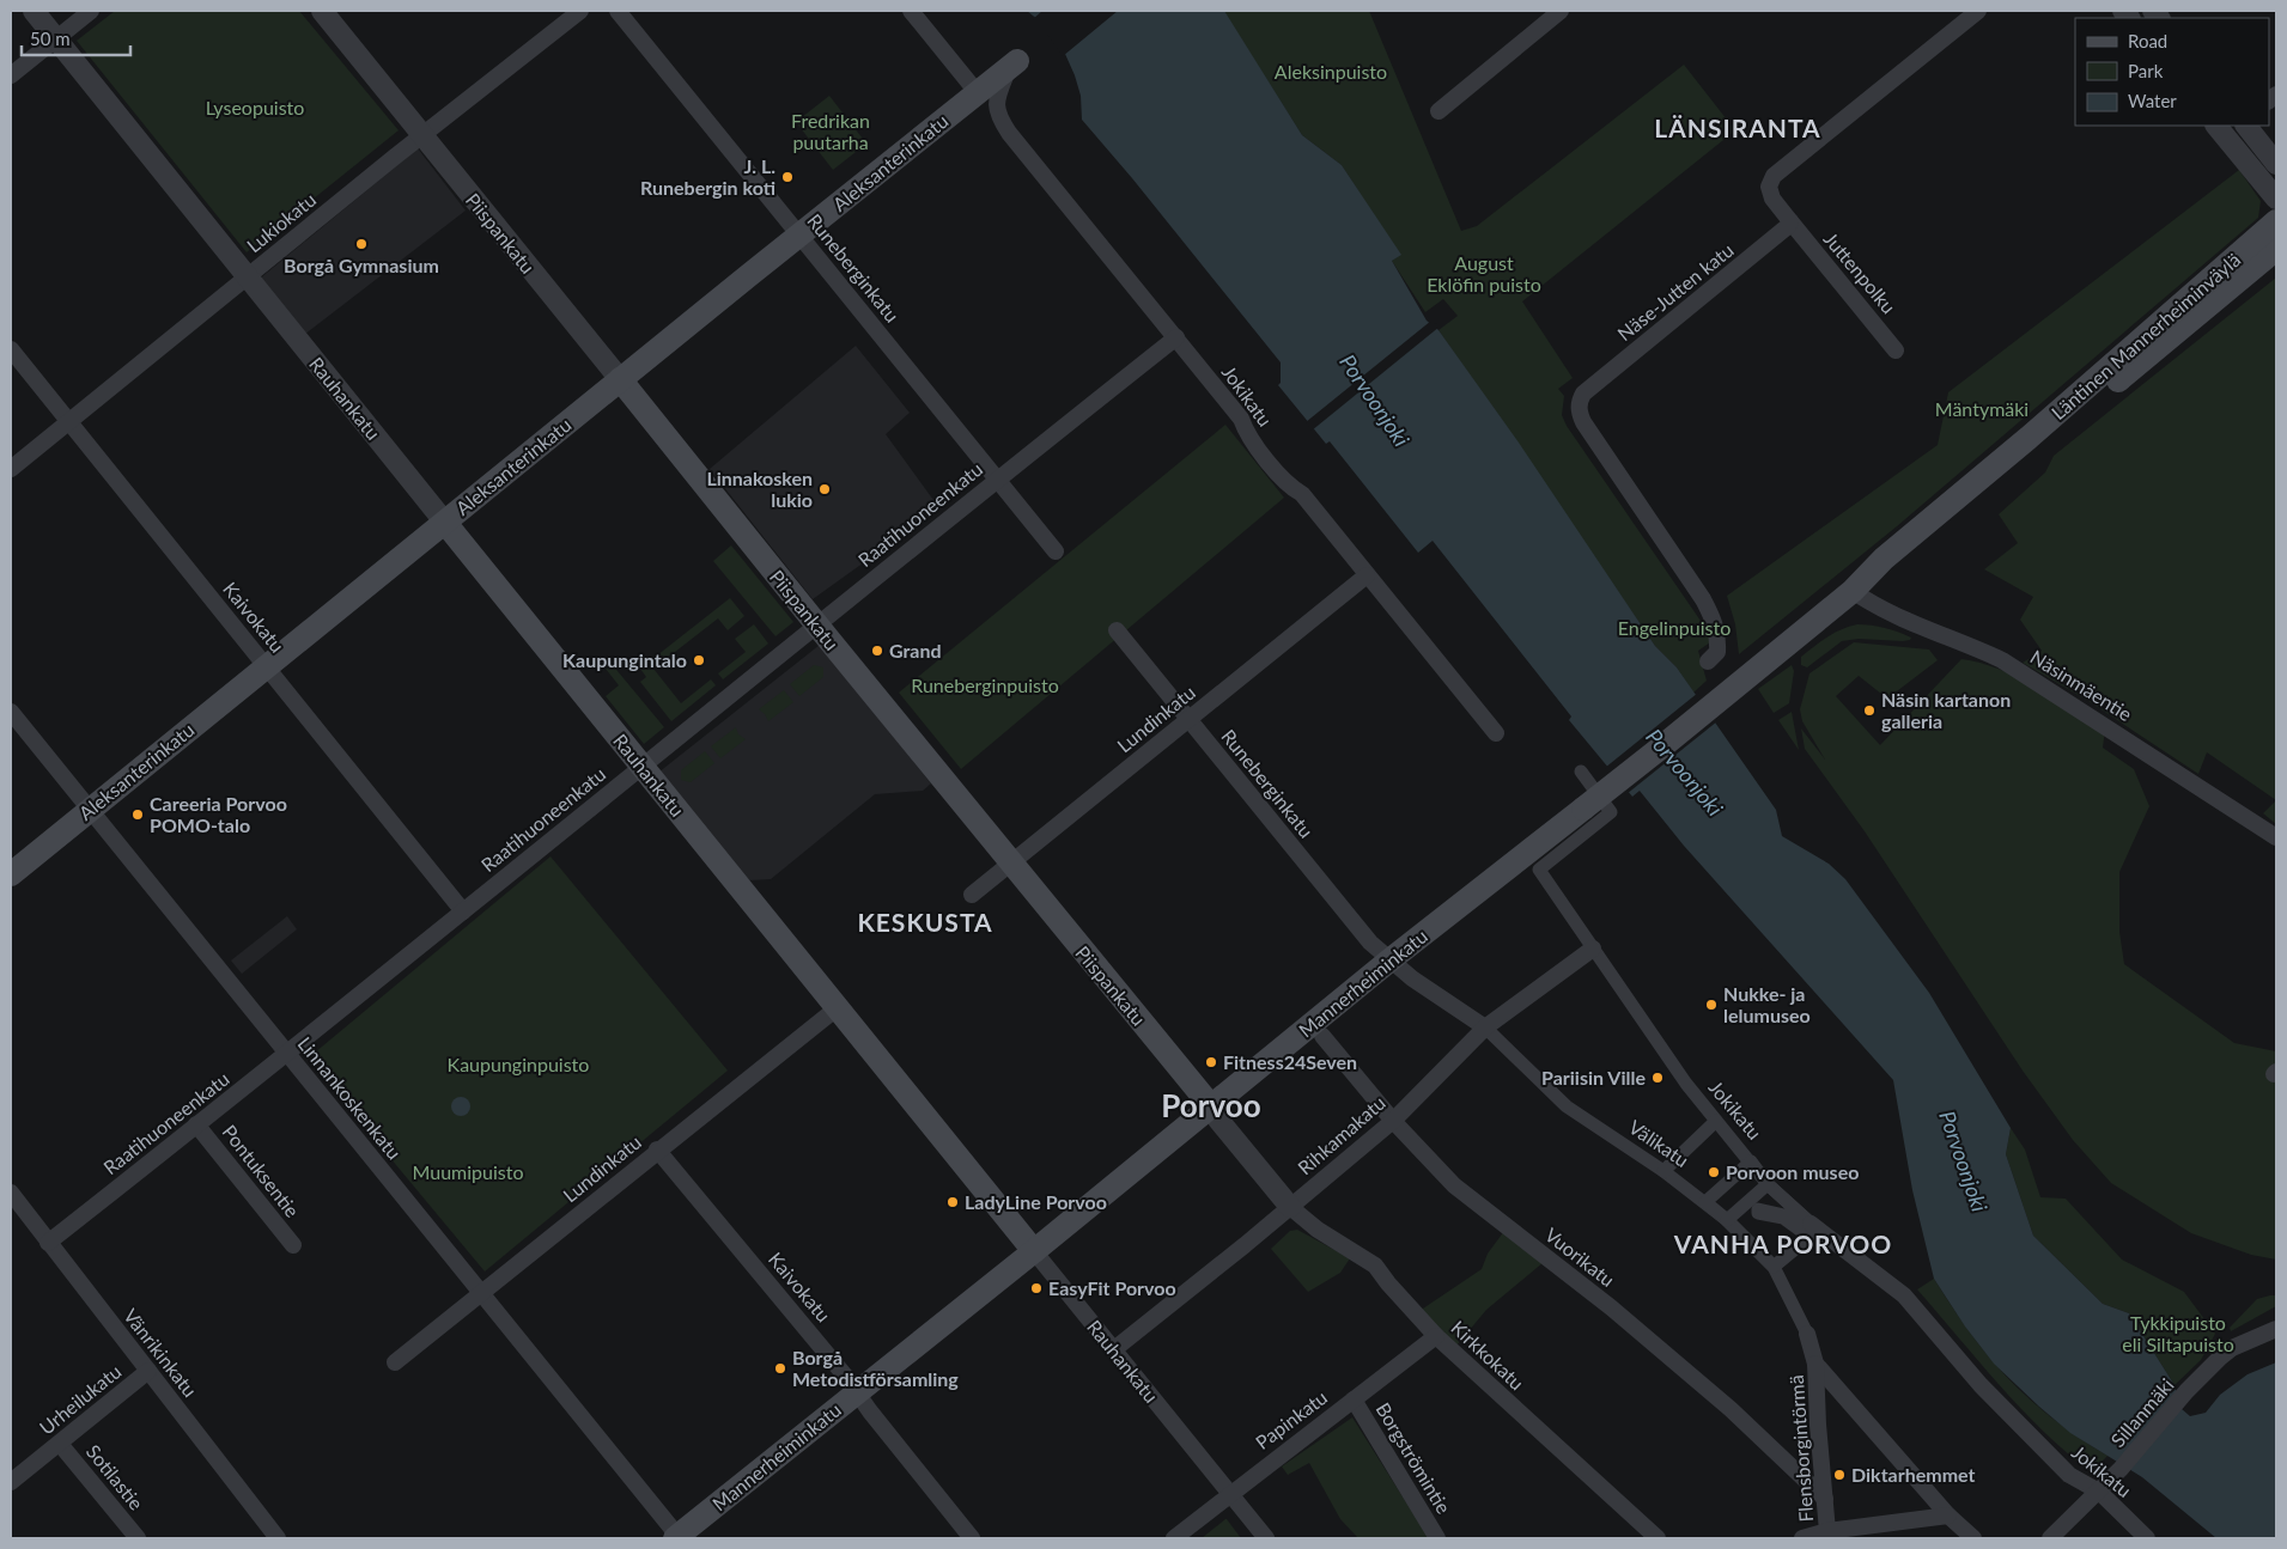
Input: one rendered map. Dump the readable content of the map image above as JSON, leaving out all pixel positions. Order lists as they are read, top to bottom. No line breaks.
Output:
{"streets":{"main road":["Aleksanterinkatu","Piispankatu","Läntinen Mannerheiminväylä","Rauhankatu","Mannerheiminkatu"],"street":["Lukiokatu","Runeberginkatu","Juttenpolku","Näse-Jutten katu","Jokikatu","Raatihuoneenkatu","Kaivokatu","Näsinmäentie","Lundinkatu","Linnankoskenkatu","Rihkamakatu","Välikatu","Pontuksentie","Vuorikatu","Vänrikinkatu","Kirkkokatu","Urheilukatu","Sillanmäki","Papinkatu","Flensborgintörmä","Borgströmintie","Sotilastie"]},"crossings":[["Aleksanterinkatu","Piispankatu"],["Aleksanterinkatu","Runeberginkatu"],["Aleksanterinkatu","Jokikatu"],["Aleksanterinkatu","Rauhankatu"],["Aleksanterinkatu","Kaivokatu"],["Aleksanterinkatu","Linnankoskenkatu"],["Lukiokatu","Piispankatu"],["Lukiokatu","Rauhankatu"],["Lukiokatu","Kaivokatu"],["Piispankatu","Raatihuoneenkatu"],["Piispankatu","Lundinkatu"],["Piispankatu","Mannerheiminkatu"],["Piispankatu","Rihkamakatu"],["Piispankatu","Kirkkokatu"],["Runeberginkatu","Raatihuoneenkatu"],["Runeberginkatu","Lundinkatu"],["Runeberginkatu","Mannerheiminkatu"],["Runeberginkatu","Välikatu"],["Juttenpolku","Näse-Jutten katu"],["Läntinen Mannerheiminväylä","Näsinmäentie"],["Läntinen Mannerheiminväylä","Mannerheiminkatu"],["Jokikatu","Raatihuoneenkatu"],["Jokikatu","Lundinkatu"],["Jokikatu","Rihkamakatu"],["Jokikatu","Sillanmäki"],["Rauhankatu","Raatihuoneenkatu"],["Rauhankatu","Lundinkatu"],["Rauhankatu","Mannerheiminkatu"],["Rauhankatu","Rihkamakatu"],["Rauhankatu","Papinkatu"],["Raatihuoneenkatu","Kaivokatu"],["Raatihuoneenkatu","Linnankoskenkatu"],["Raatihuoneenkatu","Pontuksentie"],["Raatihuoneenkatu","Vänrikinkatu"],["Kaivokatu","Lundinkatu"],["Kaivokatu","Mannerheiminkatu"],["Lundinkatu","Linnankoskenkatu"],["Mannerheiminkatu","Linnankoskenkatu"],["Mannerheiminkatu","Välikatu"],["Rihkamakatu","Välikatu"],["Rihkamakatu","Vuorikatu"],["Rihkamakatu","Kirkkokatu"],["Vuorikatu","Flensborgintörmä"],["Vänrikinkatu","Urheilukatu"],["Kirkkokatu","Papinkatu"],["Urheilukatu","Sotilastie"],["Papinkatu","Borgströmintie"]],"districts":["LÄNSIRANTA","KESKUSTA","Porvoo","VANHA PORVOO"],"water":["Porvoonjoki"],"parks":["Aleksinpuisto","Lyseopuisto","Fredrikan puutarha","August Eklöfin puisto","Mäntymäki","Engelinpuisto","Runeberginpuisto","Kaupunginpuisto","Muumipuisto","Tykkipuisto eli Siltapuisto"],"places":["J. L. Runebergin koti","Borgå Gymnasium","Linnakosken lukio","Grand","Kaupungintalo","Näsin kartanon galleria","Careeria Porvoo POMO-talo","Nukke- ja lelumuseo","Fitness24Seven","Pariisin Ville","Porvoon museo","LadyLine Porvoo","EasyFit Porvoo","Borgå Metodistförsamling","Diktarhemmet"],"legend":["Road","Park","Water"],"scale_bar":"50 m"}
